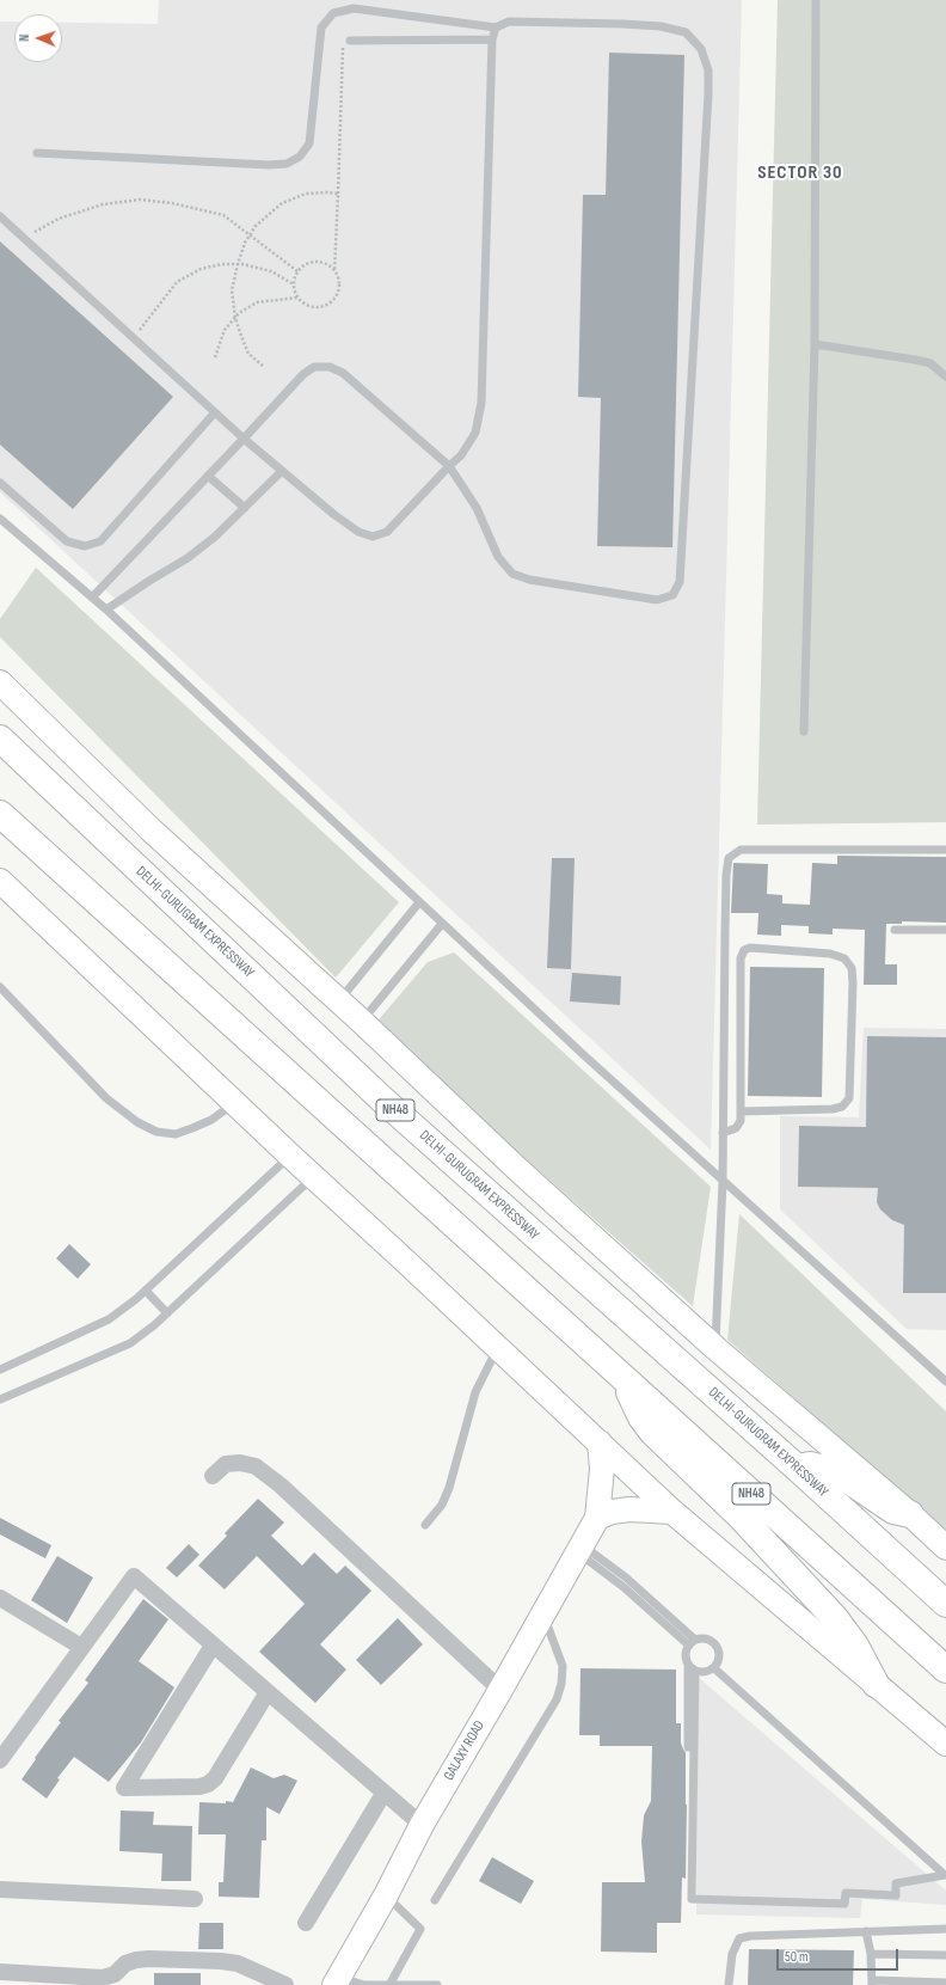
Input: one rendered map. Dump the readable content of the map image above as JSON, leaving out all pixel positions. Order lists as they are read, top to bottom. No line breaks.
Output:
{"streets":{"highway":["DELHI-GURUGRAM EXPRESSWAY","NH48"],"main road":["GALAXY ROAD"]},"districts":["SECTOR 30"],"scale_bar":"50 m","north":"left"}
